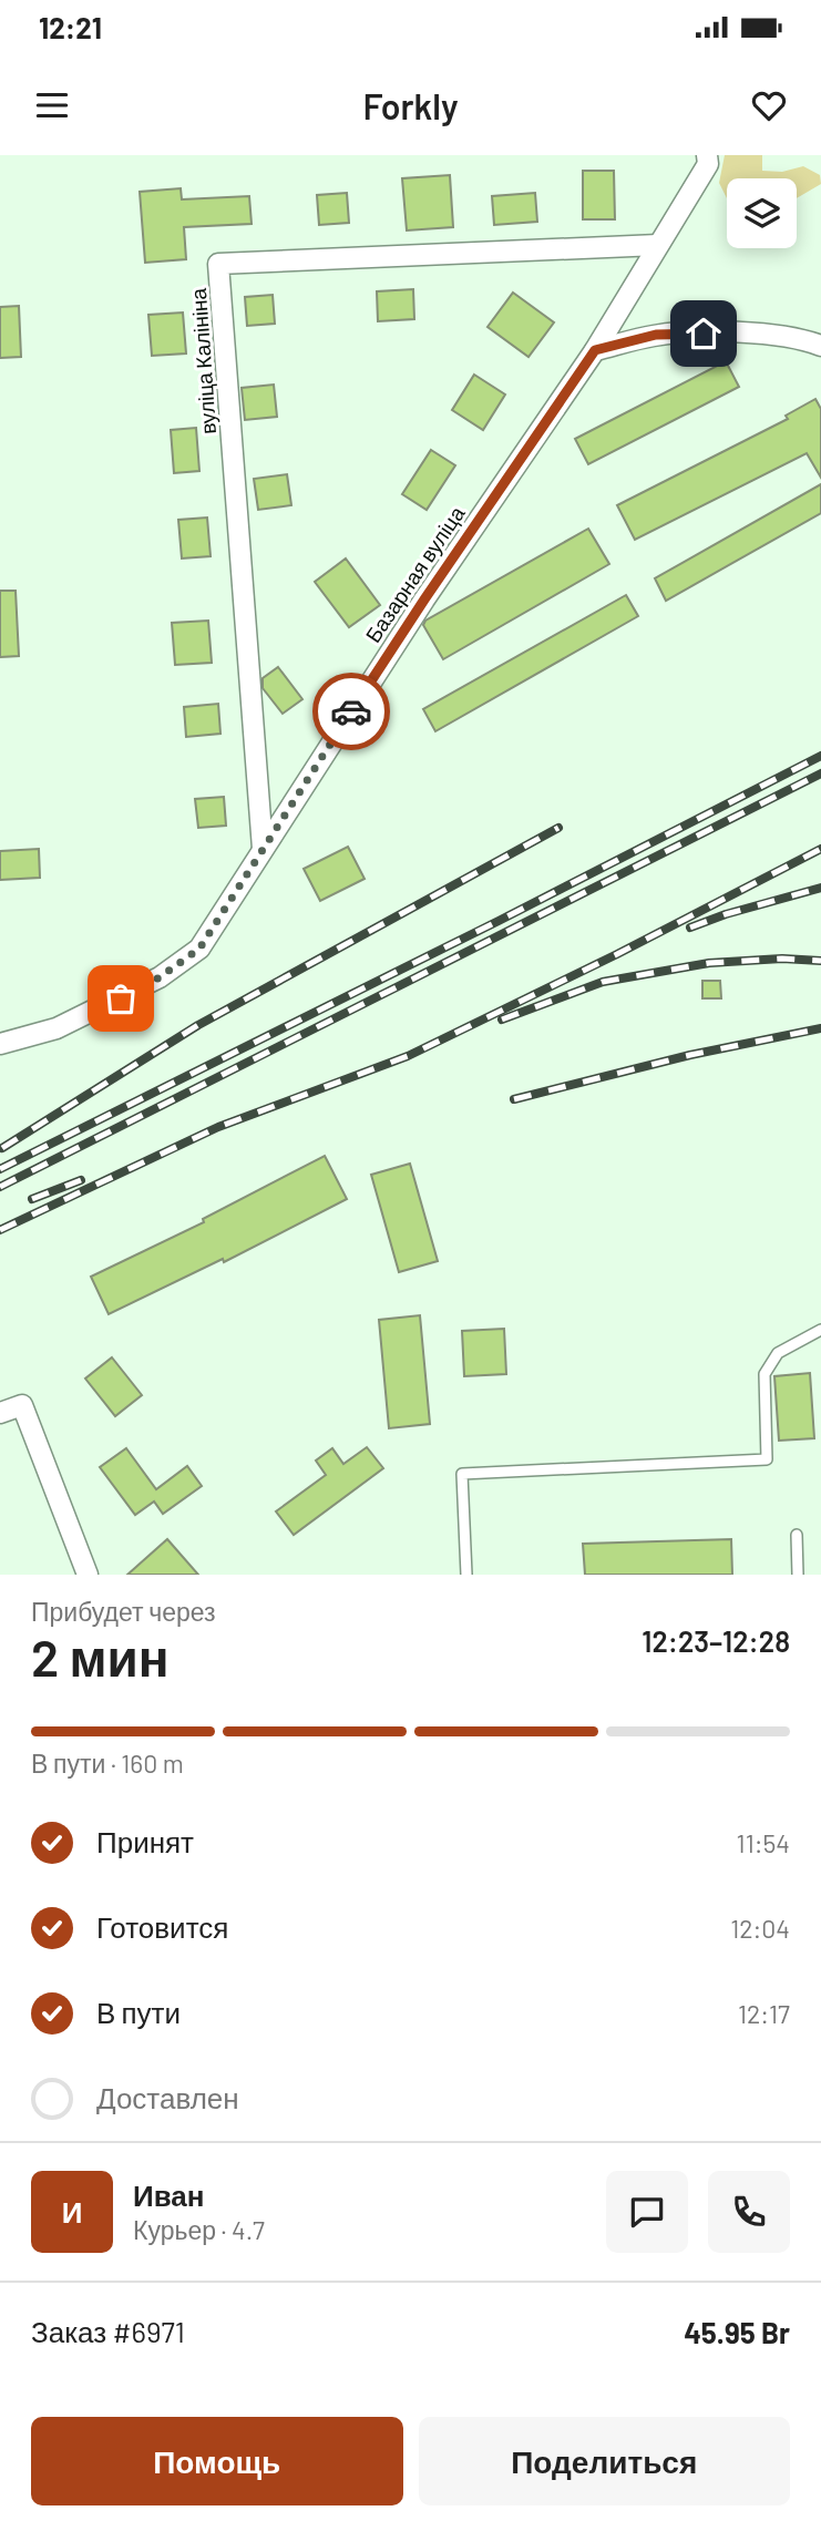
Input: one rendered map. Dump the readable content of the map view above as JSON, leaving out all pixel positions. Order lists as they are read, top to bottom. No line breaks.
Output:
{"streets":{"street":["вуліца Калініна","Базарная вуліца"]},"crossings":[["вуліца Калініна","Базарная вуліца"]],"page":{"status":"12:21","header":"Forkly","heading":["2 мин","Прибудет через","12:23–12:28"],"panel":["Иван","Курьер · 4.7","Заказ #6971","45.95 Br"],"bar":"В пути · 160 m","list":[["Принят","11:54"],["Готовится","12:04"],["В пути","12:17"],"Доставлен"],"round":"И","buttons":["Помощь","Поделиться"]}}
